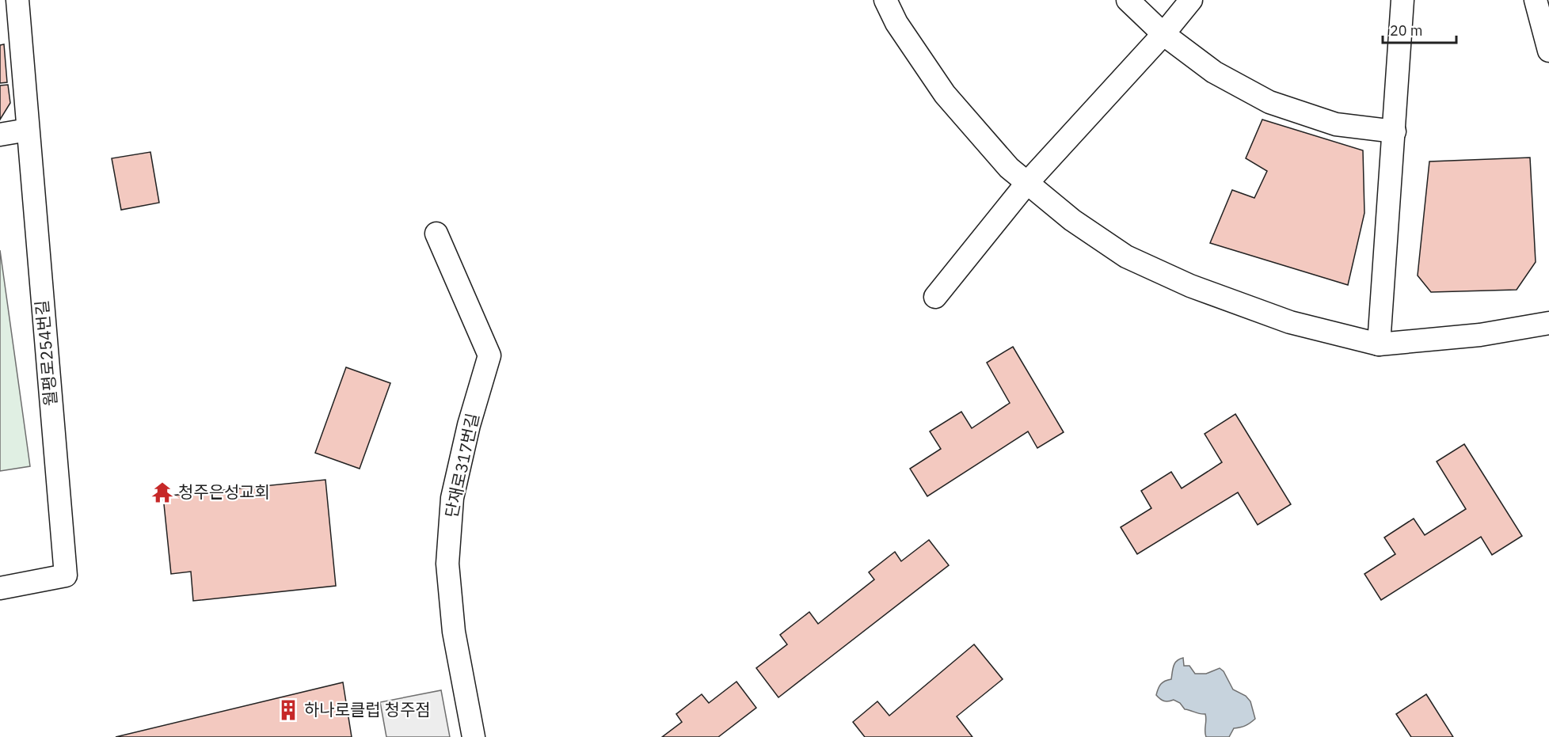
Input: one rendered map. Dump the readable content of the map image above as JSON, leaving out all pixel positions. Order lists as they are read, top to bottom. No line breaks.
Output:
{"streets":{"street":["월평로254번길","단재로317번길"]},"places":{"temple":["청주은성교회"],"building":["하나로클럽 청주점"]},"scale_bar":"20 m"}
